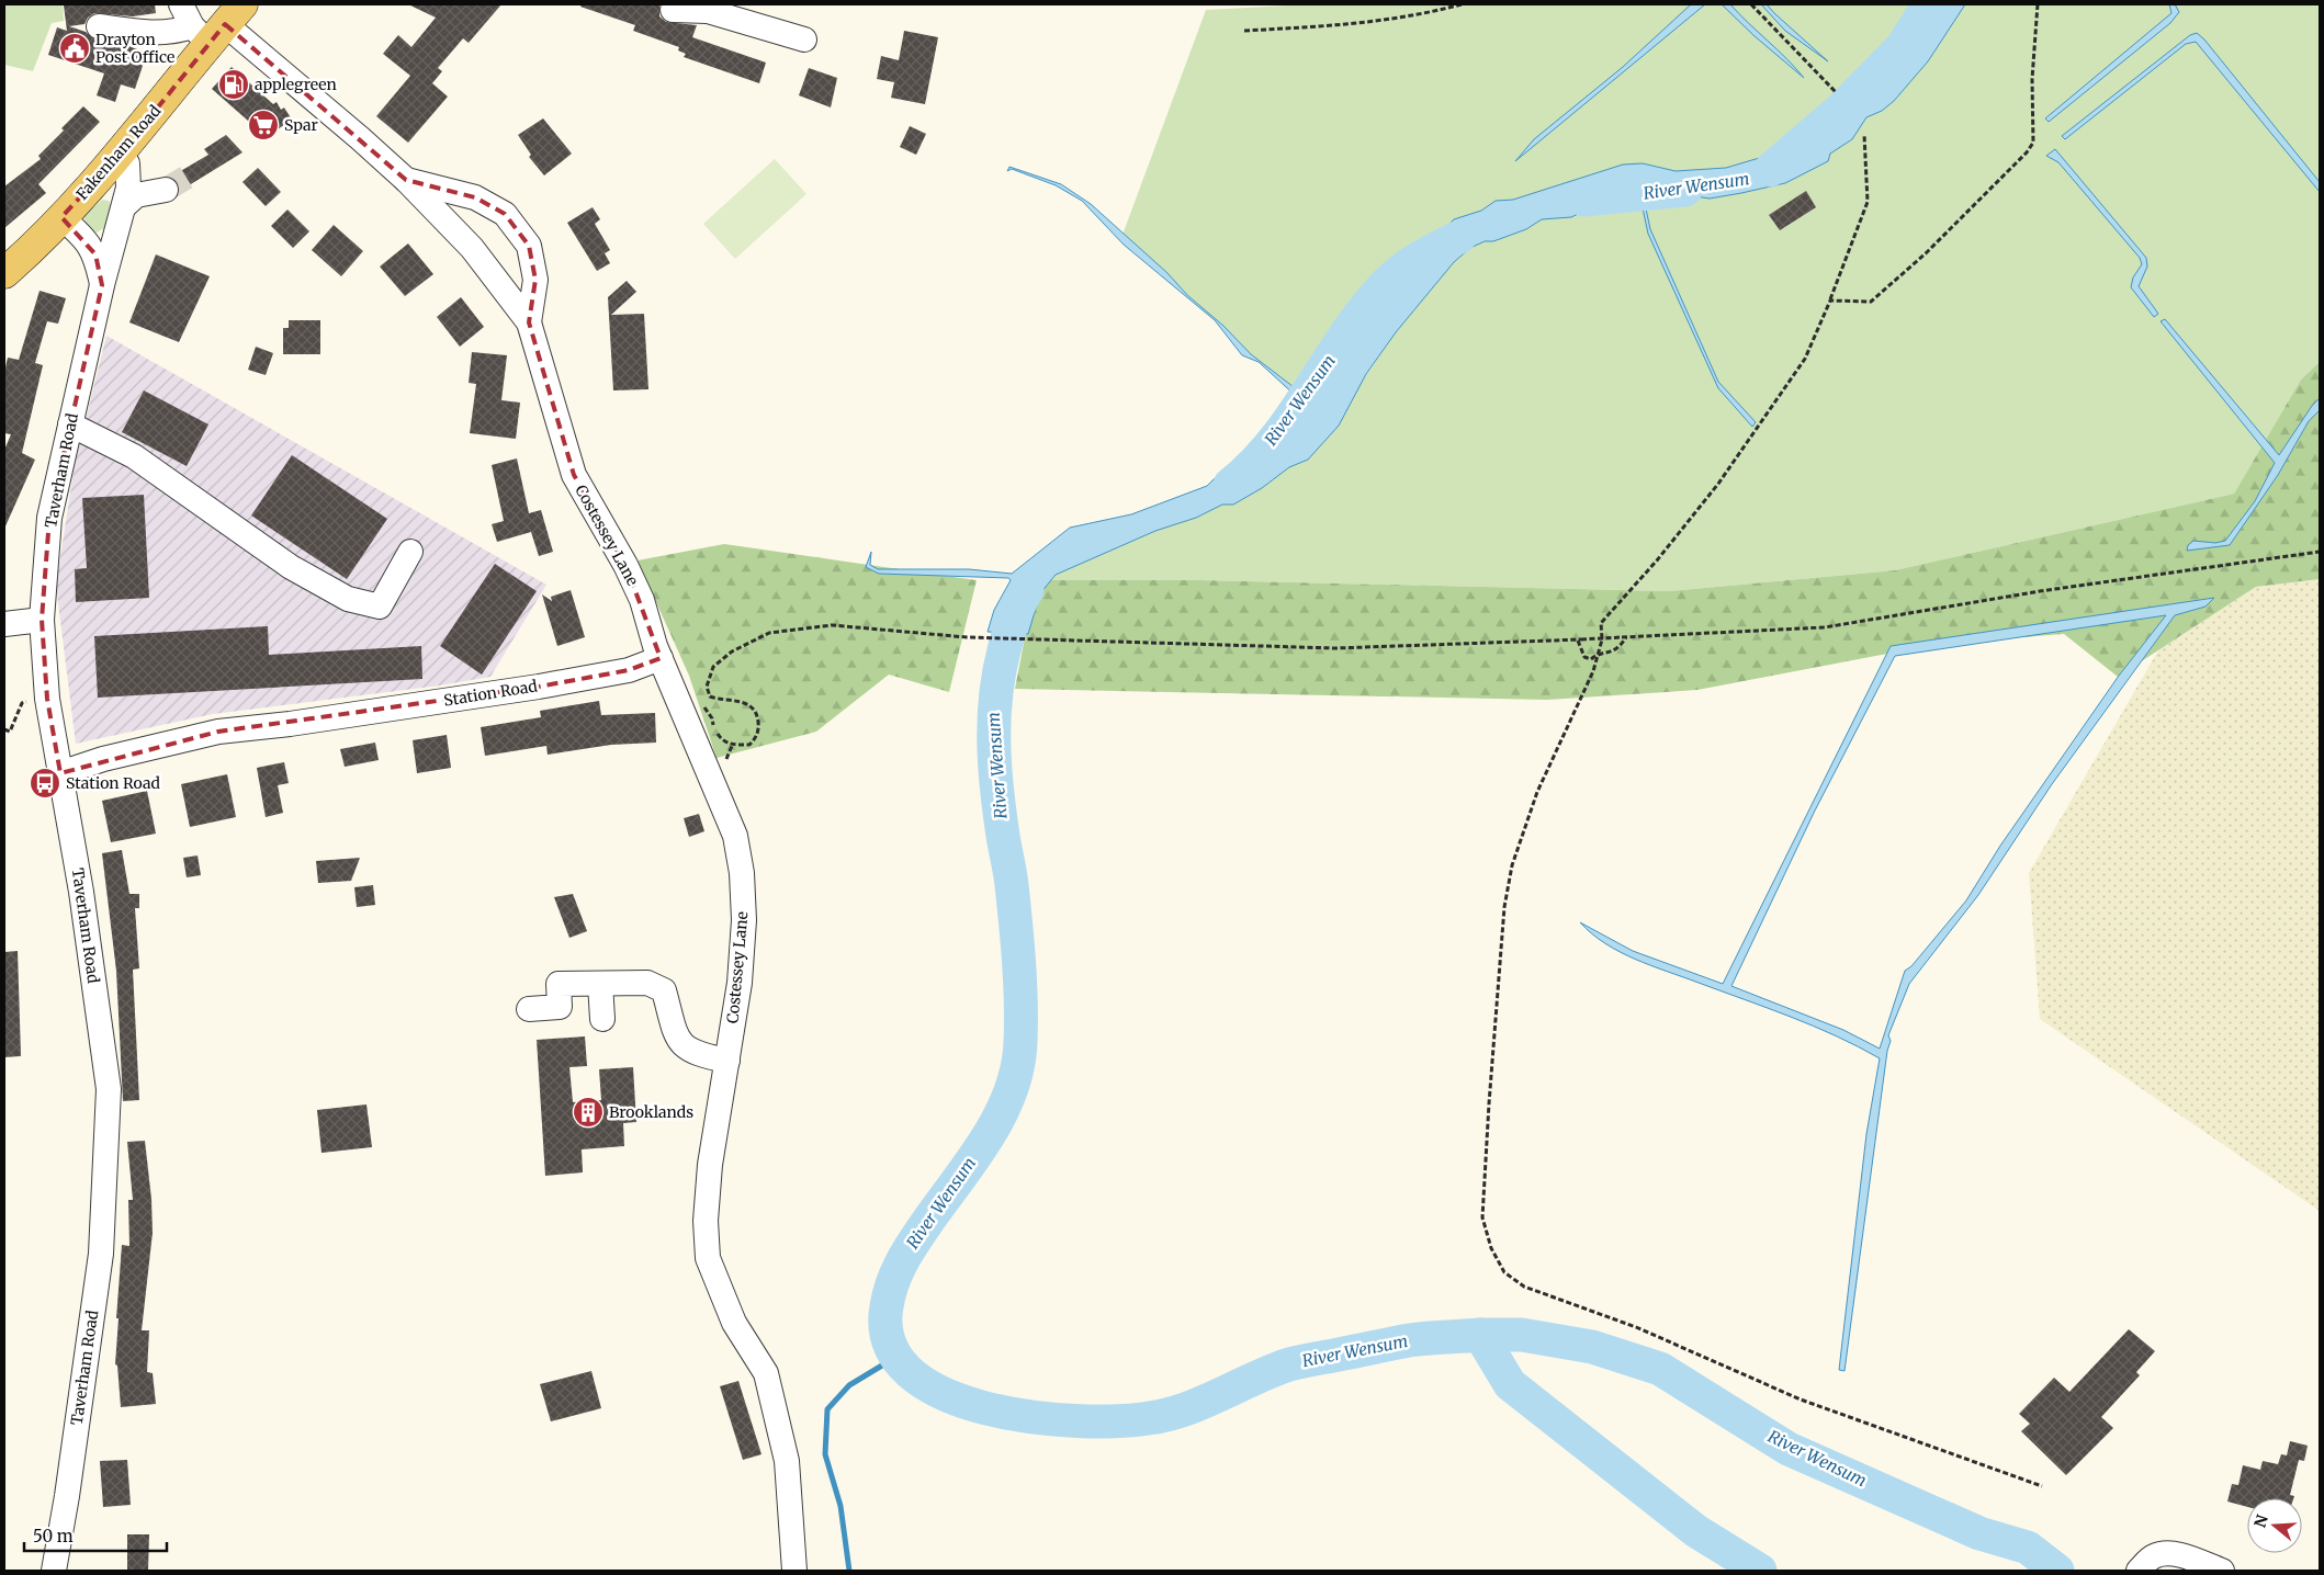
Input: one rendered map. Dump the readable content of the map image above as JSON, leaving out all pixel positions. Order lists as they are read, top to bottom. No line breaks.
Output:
{"streets":{"main road":["Fakenham Road"],"street":["Taverham Road","Costessey Lane","Station Road"]},"crossings":[["Fakenham Road","Taverham Road"],["Fakenham Road","Costessey Lane"],["Taverham Road","Station Road"],["Costessey Lane","Station Road"]],"water":["River Wensum"],"places":{"public building":["Drayton Post Office"],"fuel station":["applegreen"],"supermarket":["Spar"],"bus stop":["Station Road"],"building":["Brooklands"]},"scale_bar":"50 m","north":"left"}
